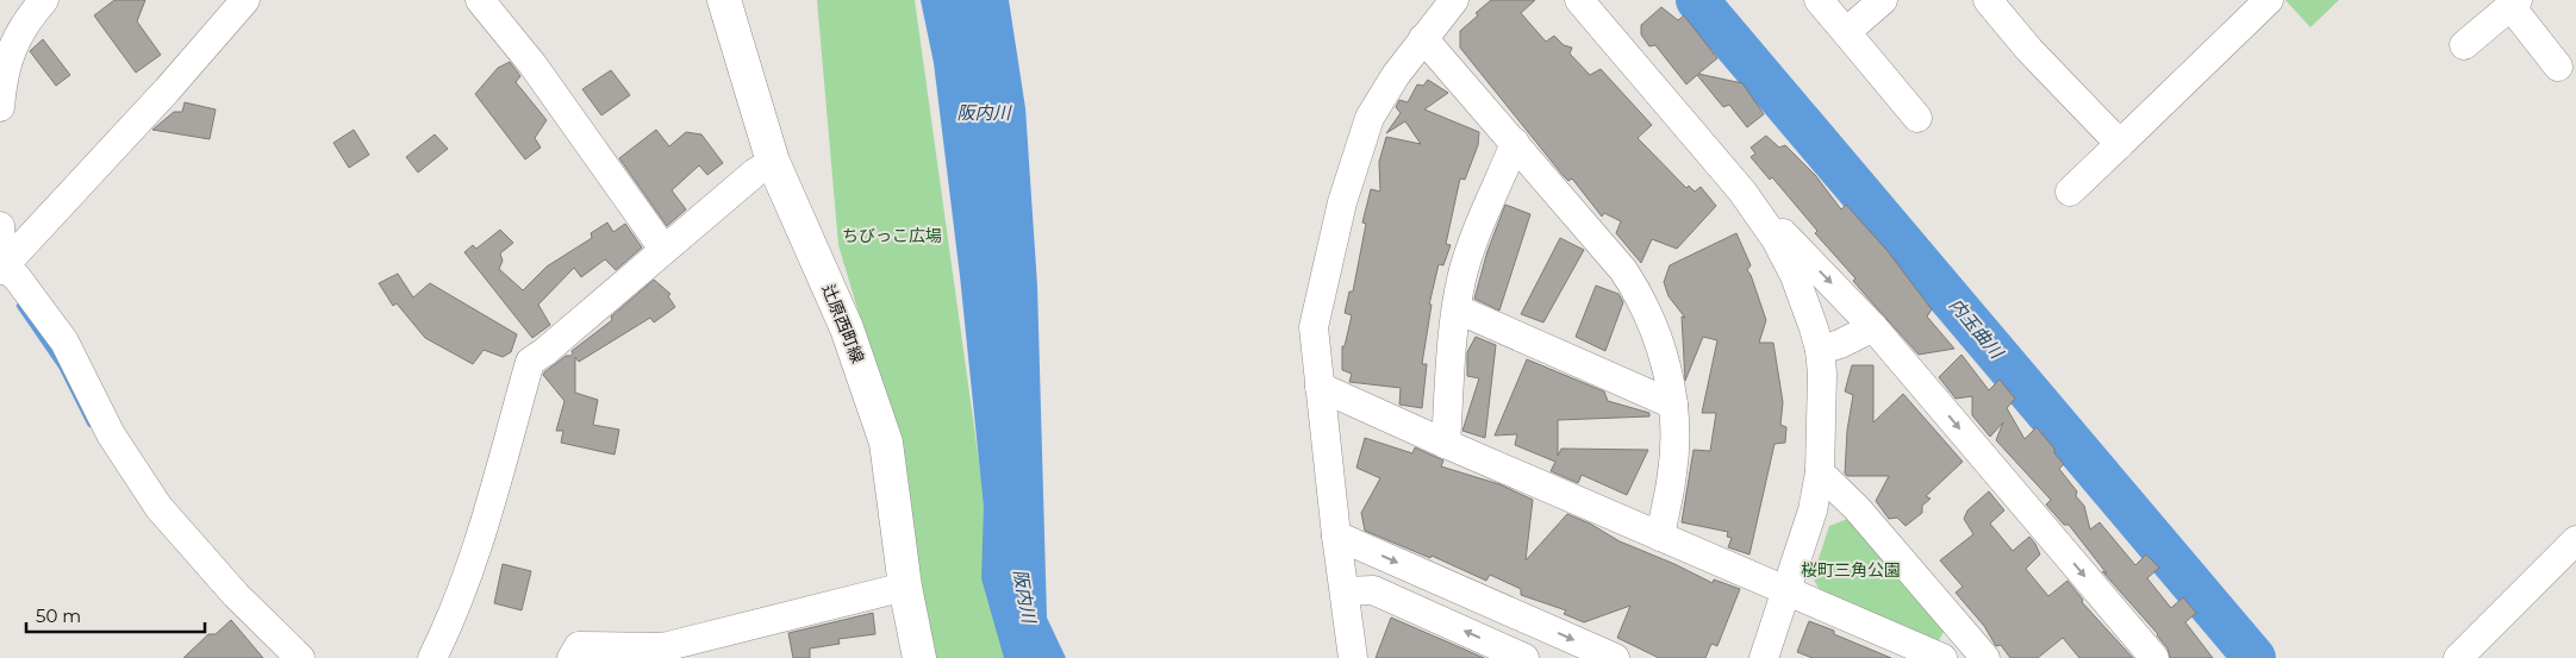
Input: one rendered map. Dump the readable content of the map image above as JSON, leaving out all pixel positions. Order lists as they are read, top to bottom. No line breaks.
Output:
{"streets":{"main road":["辻原西町線"]},"water":["阪内川","内玉曲川"],"parks":["ちびっこ広場","桜町三角公園"],"scale_bar":"50 m"}
